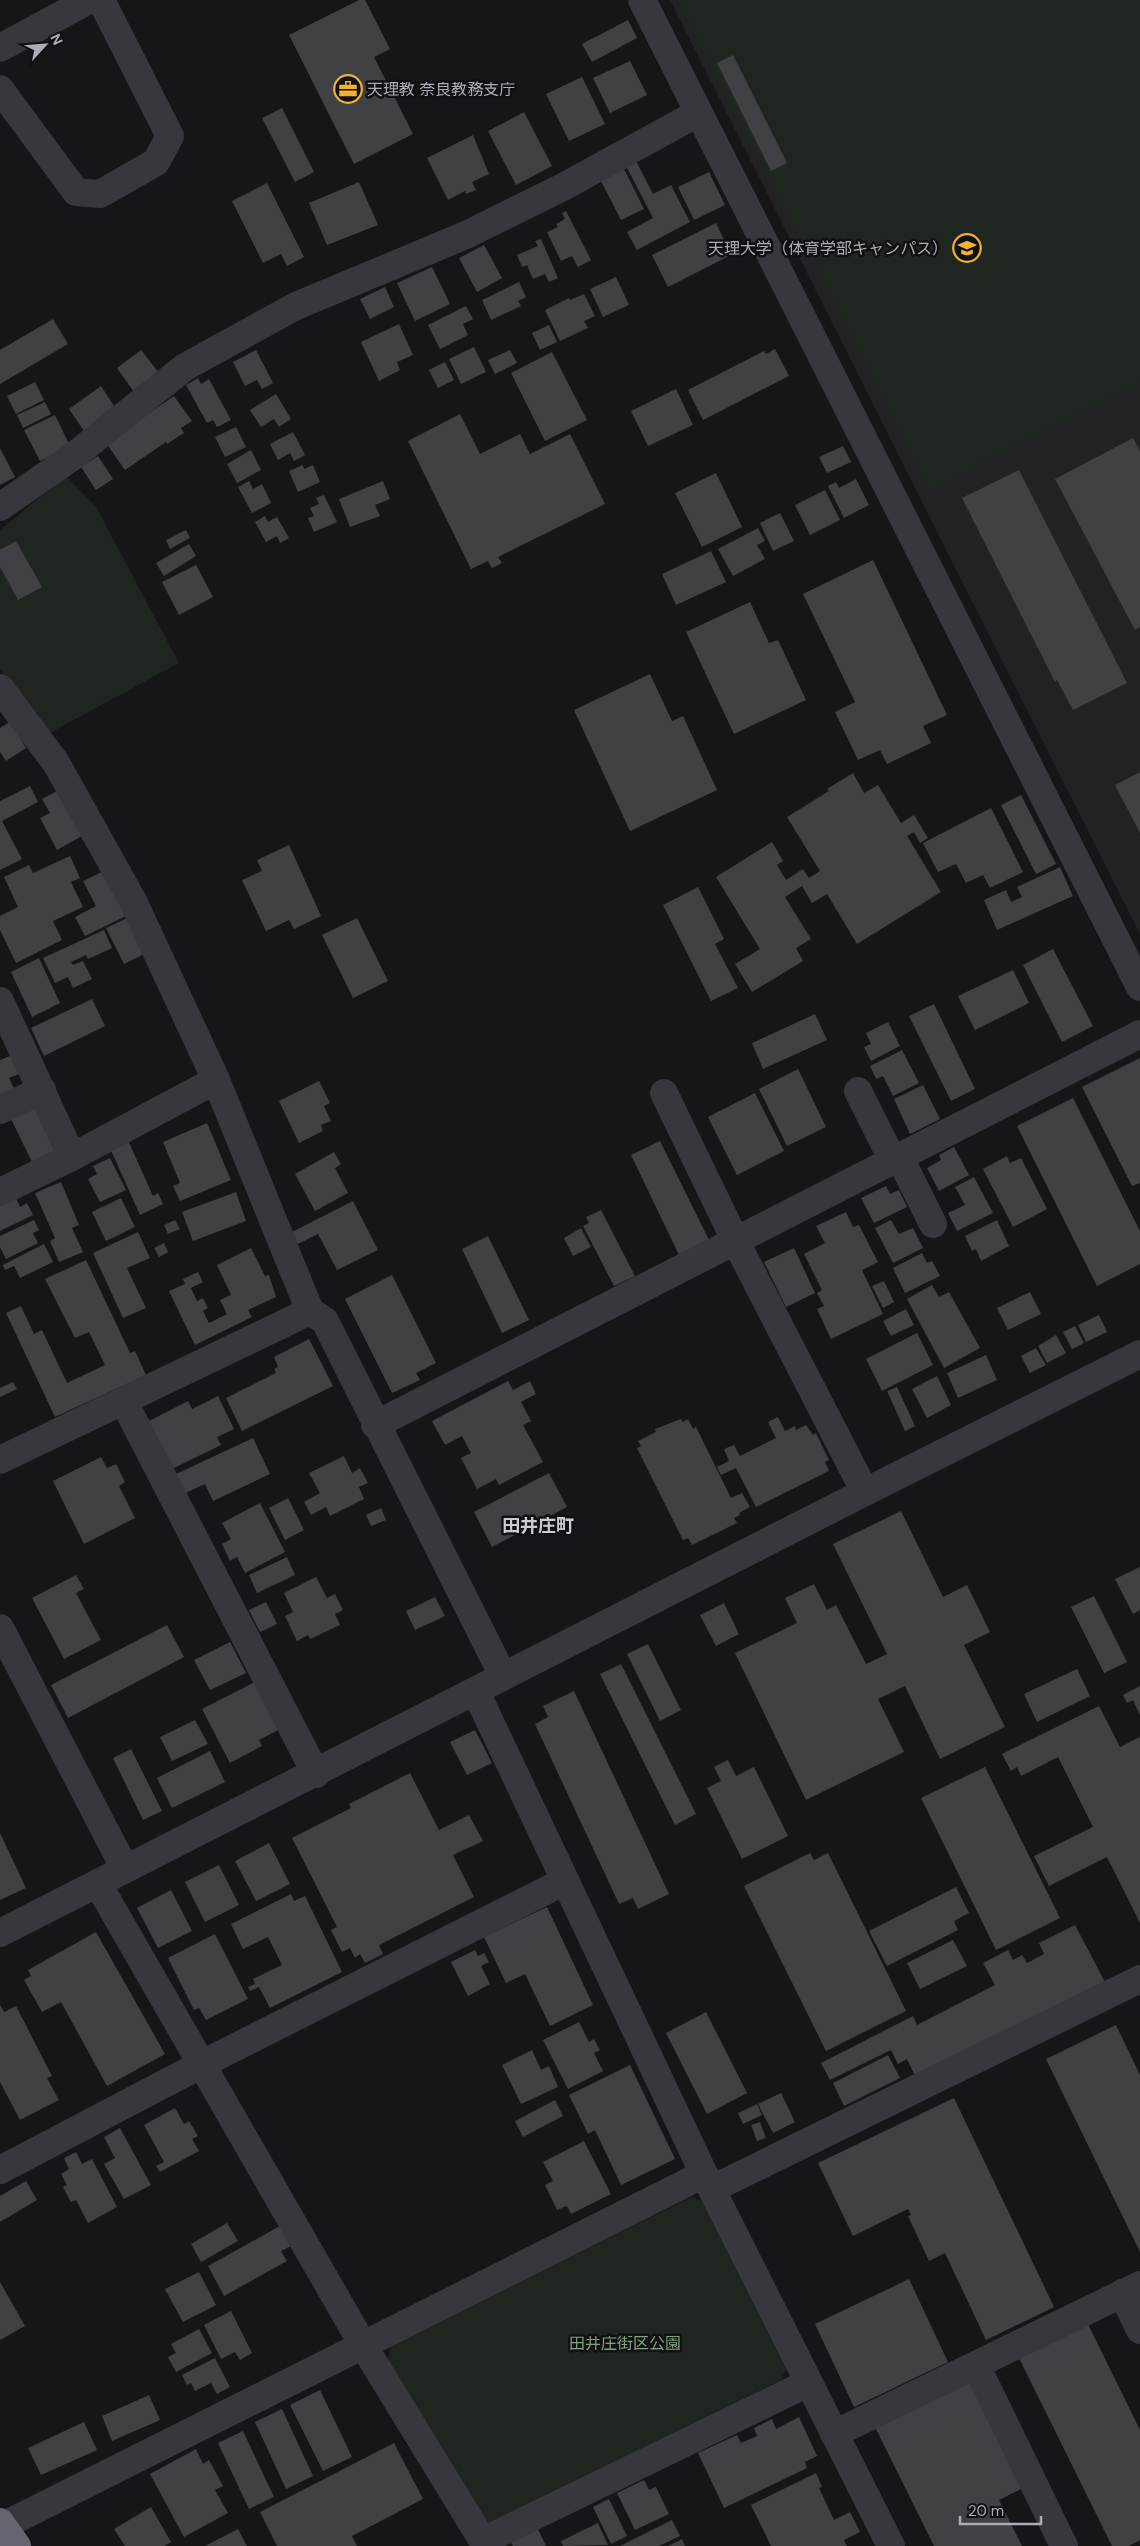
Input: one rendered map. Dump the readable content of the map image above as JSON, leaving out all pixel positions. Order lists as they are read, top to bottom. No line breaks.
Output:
{"districts":["田井庄町"],"parks":["田井庄街区公園"],"places":{"office":["天理教 奈良教務支庁"],"school or university":["天理大学（体育学部キャンパス）"]},"scale_bar":"20 m","north":"top right"}
